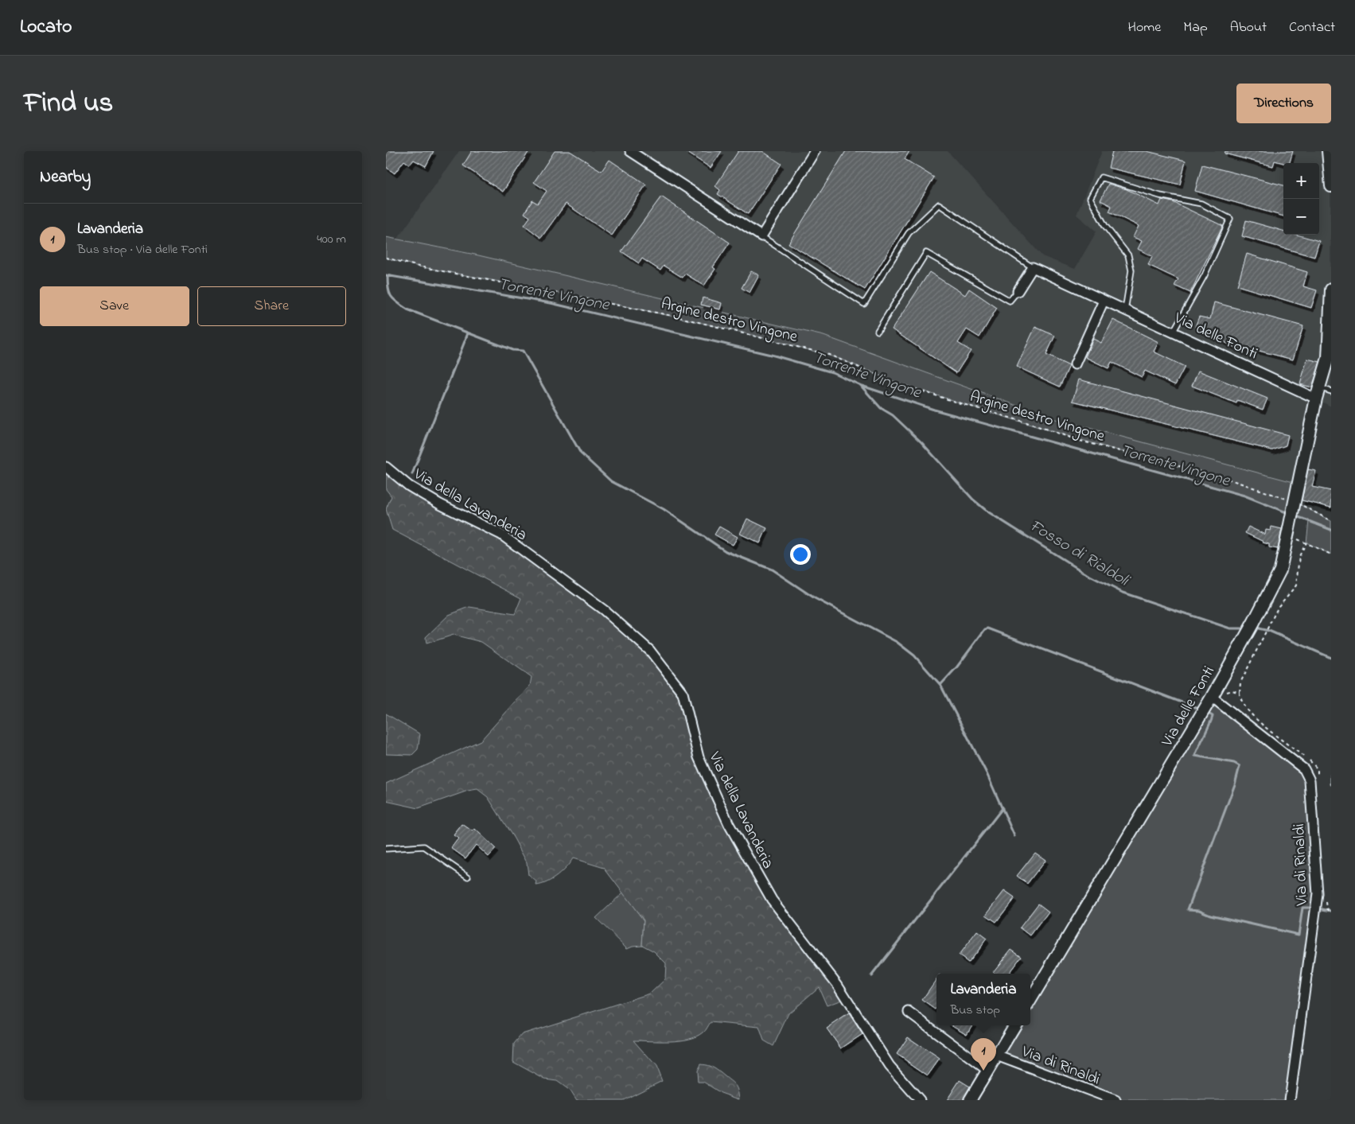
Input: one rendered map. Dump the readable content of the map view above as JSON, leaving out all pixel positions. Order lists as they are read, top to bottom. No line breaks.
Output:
{"streets":{"street":["Via delle Fonti","Via della Lavanderia","Via di Rinaldi"],"path":["Argine destro Vingone"]},"crossings":[["Argine destro Vingone","Via delle Fonti"],["Via delle Fonti","Via di Rinaldi"]],"water":["Torrente Vingone","Fosso di Rialdoli"],"page":{"header":"Locato","nav":["Home","Map","About","Contact"],"title":"Find us","buttons":["Directions",["Save","Share"]],"heading":"Nearby","map_buttons":["+","−"],"list":[{"mark":"1","name":"Lavanderia","note":"Bus stop · Via delle Fonti","value":"400 m"}],"popup":["Lavanderia","Bus stop"],"pins":"1"}}
